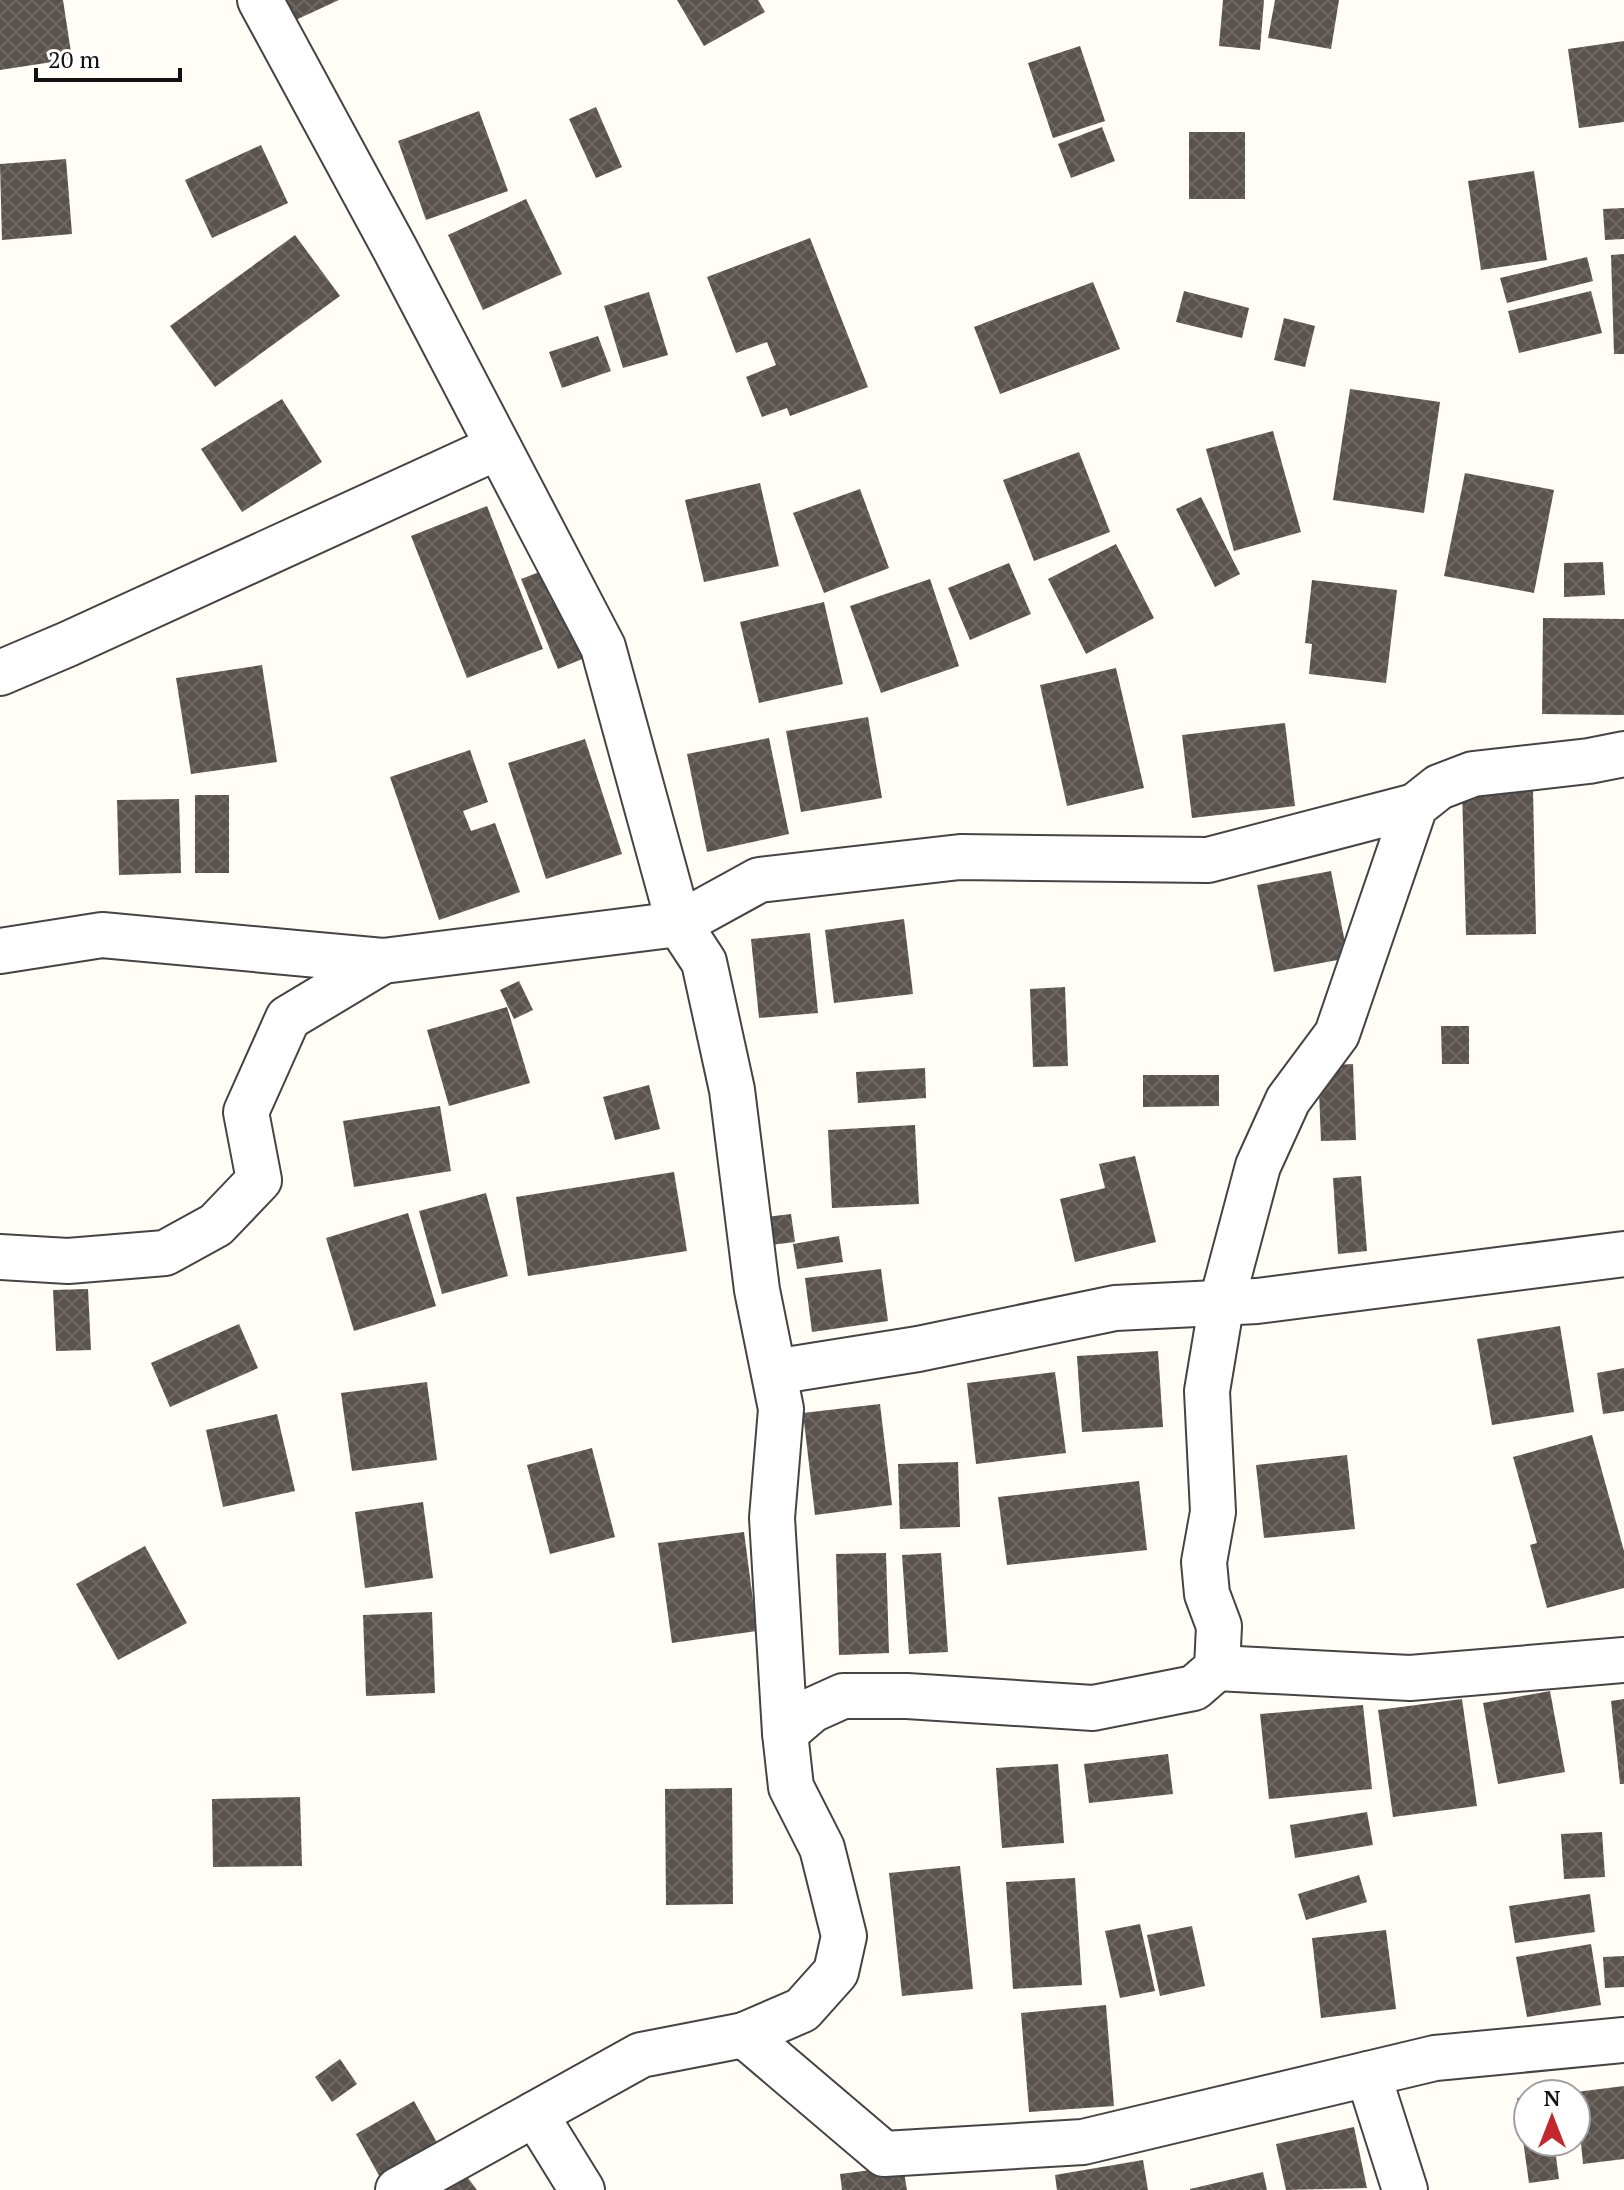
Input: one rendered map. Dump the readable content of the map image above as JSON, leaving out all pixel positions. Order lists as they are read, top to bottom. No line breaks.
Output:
{"scale_bar":"20 m","north":"top"}
